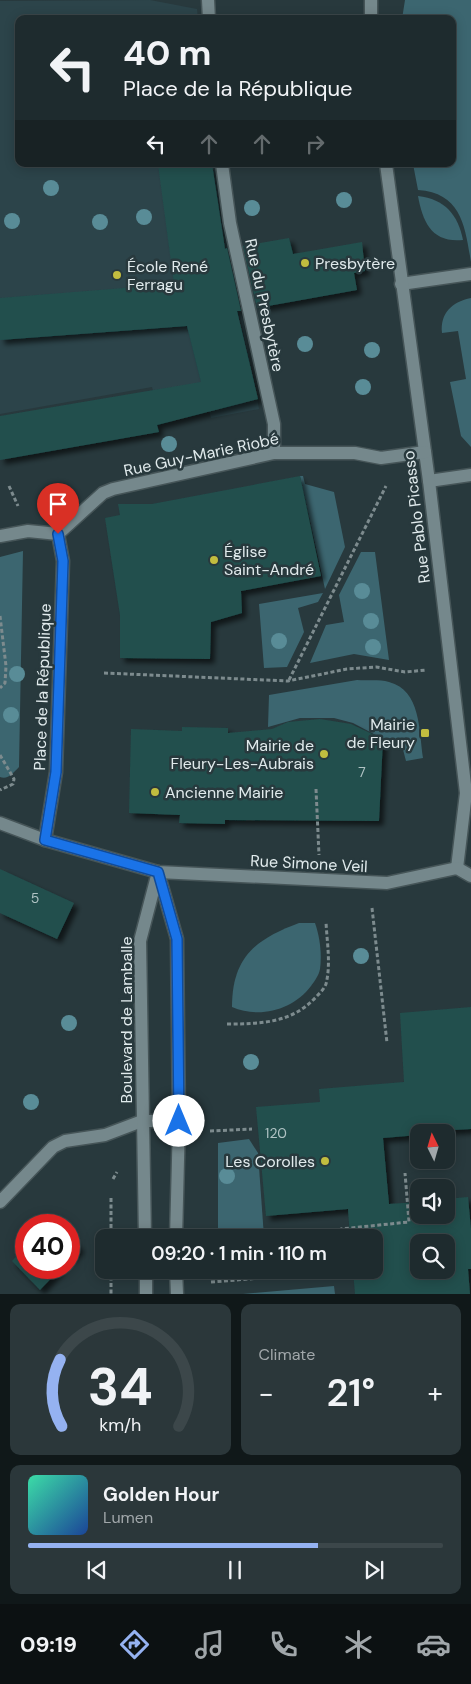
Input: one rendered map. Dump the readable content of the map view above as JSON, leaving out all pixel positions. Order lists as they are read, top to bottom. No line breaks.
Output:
{"streets":{"street":["Rue du Presbytère","Rue Guy-Marie Riobé","Rue Pablo Picasso","Place de la République","Rue Simone Veil","Boulevard de Lamballe"]},"crossings":[["Rue du Presbytère","Rue Guy-Marie Riobé"],["Rue Guy-Marie Riobé","Rue Pablo Picasso"],["Rue Guy-Marie Riobé","Place de la République"],["Rue Pablo Picasso","Rue Simone Veil"],["Rue Simone Veil","Boulevard de Lamballe"]],"places":{"other":["Presbytère","École René Ferragu","Église Saint-André","Mairie de Fleury-Les-Aubrais","Ancienne Mairie","Les Corolles"],"transit":["Mairie de Fleury"]},"house_numbers":["7","5","120"],"north":"top","page":{"turn":["40 m","Place de la République"],"limit":"40","trip":"09:20 · 1 min · 110 m","tile":"Climate","heat":["−","21°","+"],"song":["Golden Hour","Lumen"],"tabs":"09:19","gauge":["34","km/h"]}}
